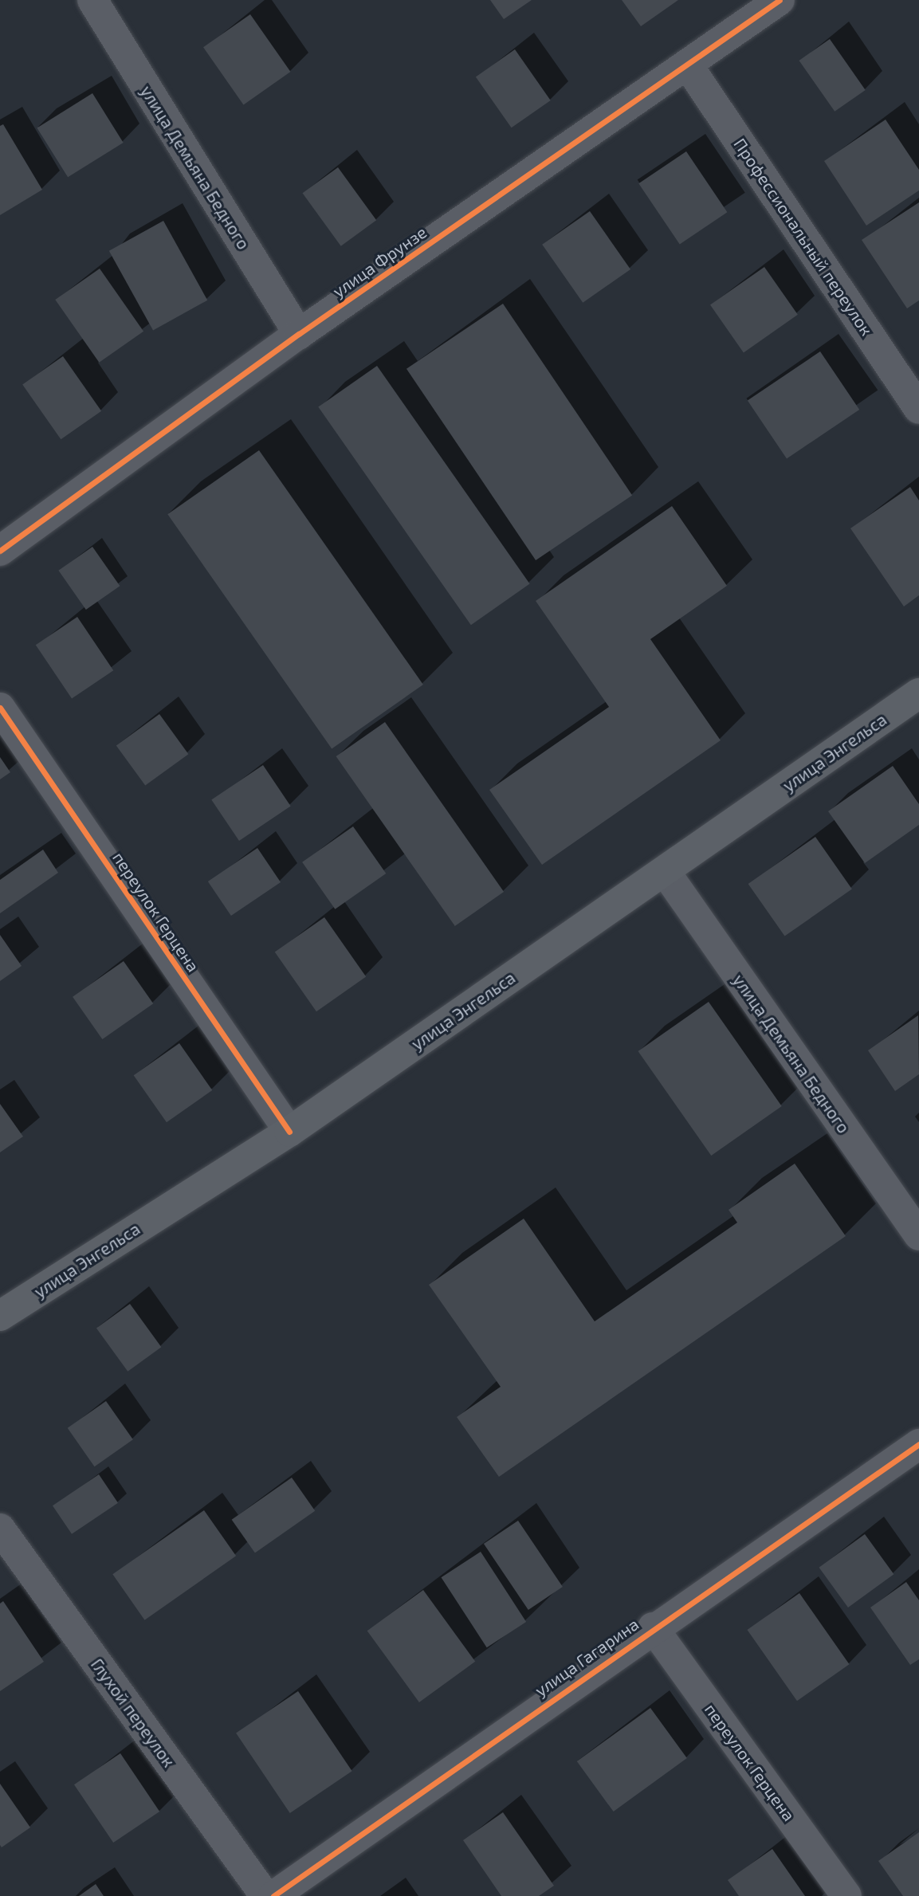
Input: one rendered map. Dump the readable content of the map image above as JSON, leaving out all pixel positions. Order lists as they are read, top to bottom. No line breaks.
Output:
{"streets":{"main road":["улица Энгельса"],"street":["улица Демьяна Бедного","Профессиональный переулок","улица Фрунзе","переулок Герцена","улица Гагарина","Глухой переулок"]},"crossings":[["улица Демьяна Бедного","улица Фрунзе"],["улица Демьяна Бедного","улица Энгельса"],["Профессиональный переулок","улица Фрунзе"],["улица Энгельса","переулок Герцена"],["переулок Герцена","улица Гагарина"]]}
